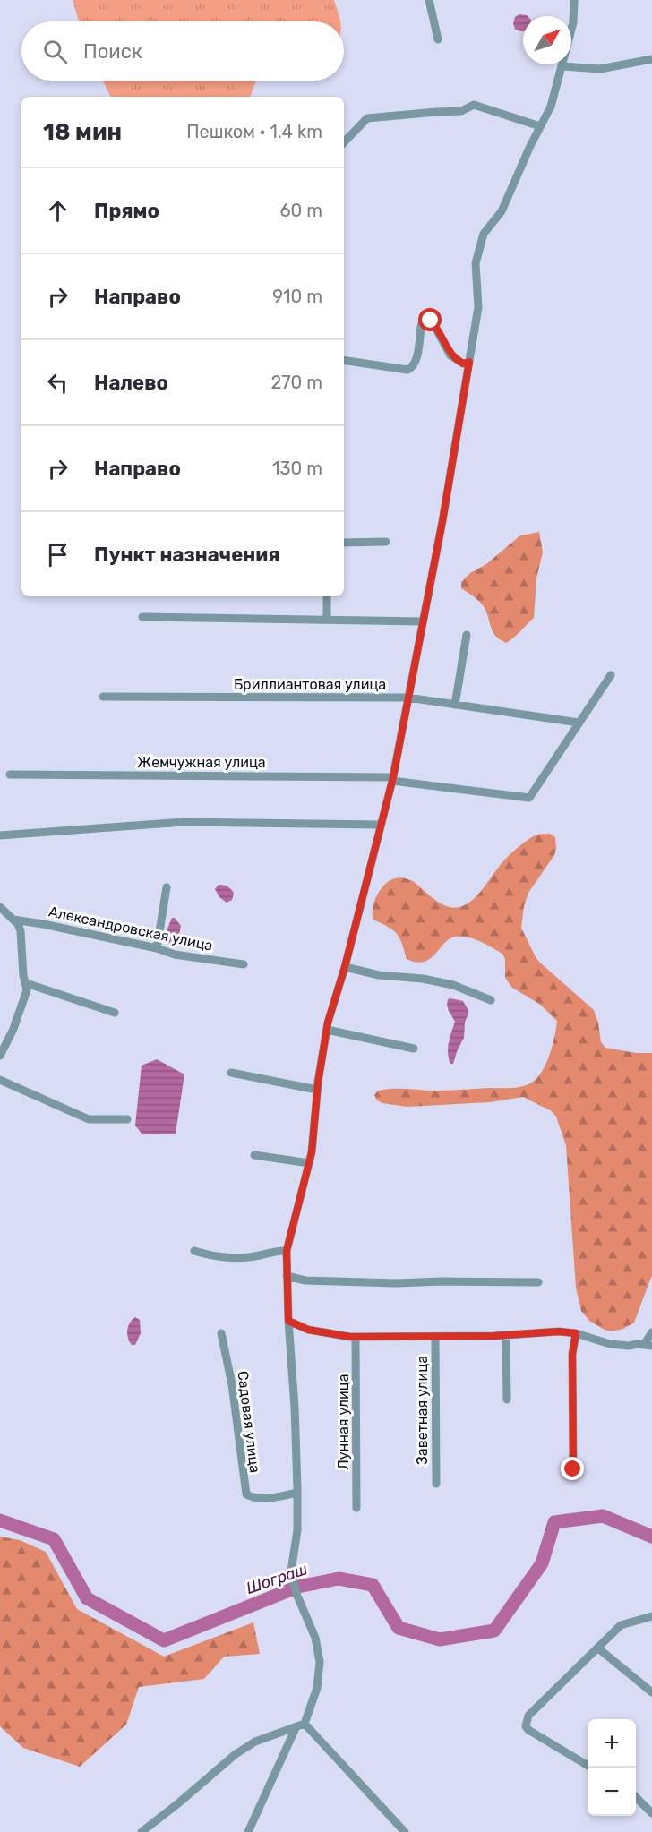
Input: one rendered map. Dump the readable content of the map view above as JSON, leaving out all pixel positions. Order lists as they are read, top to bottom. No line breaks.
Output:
{"streets":{"street":["Бриллиантовая улица","Жемчужная улица","Александровская улица","Заветная улица","Садовая улица","Лунная улица"]},"crossings":[["Бриллиантовая улица","Жемчужная улица"]],"water":["Шограш"],"north":"top right","page":{"search":"Поиск","heading":["18 мин","Пешком · 1.4 km"],"list":[["Прямо","60 m"],["Направо","910 m"],["Налево","270 m"],["Направо","130 m"],"Пункт назначения"],"map_buttons":["+","−"]}}
